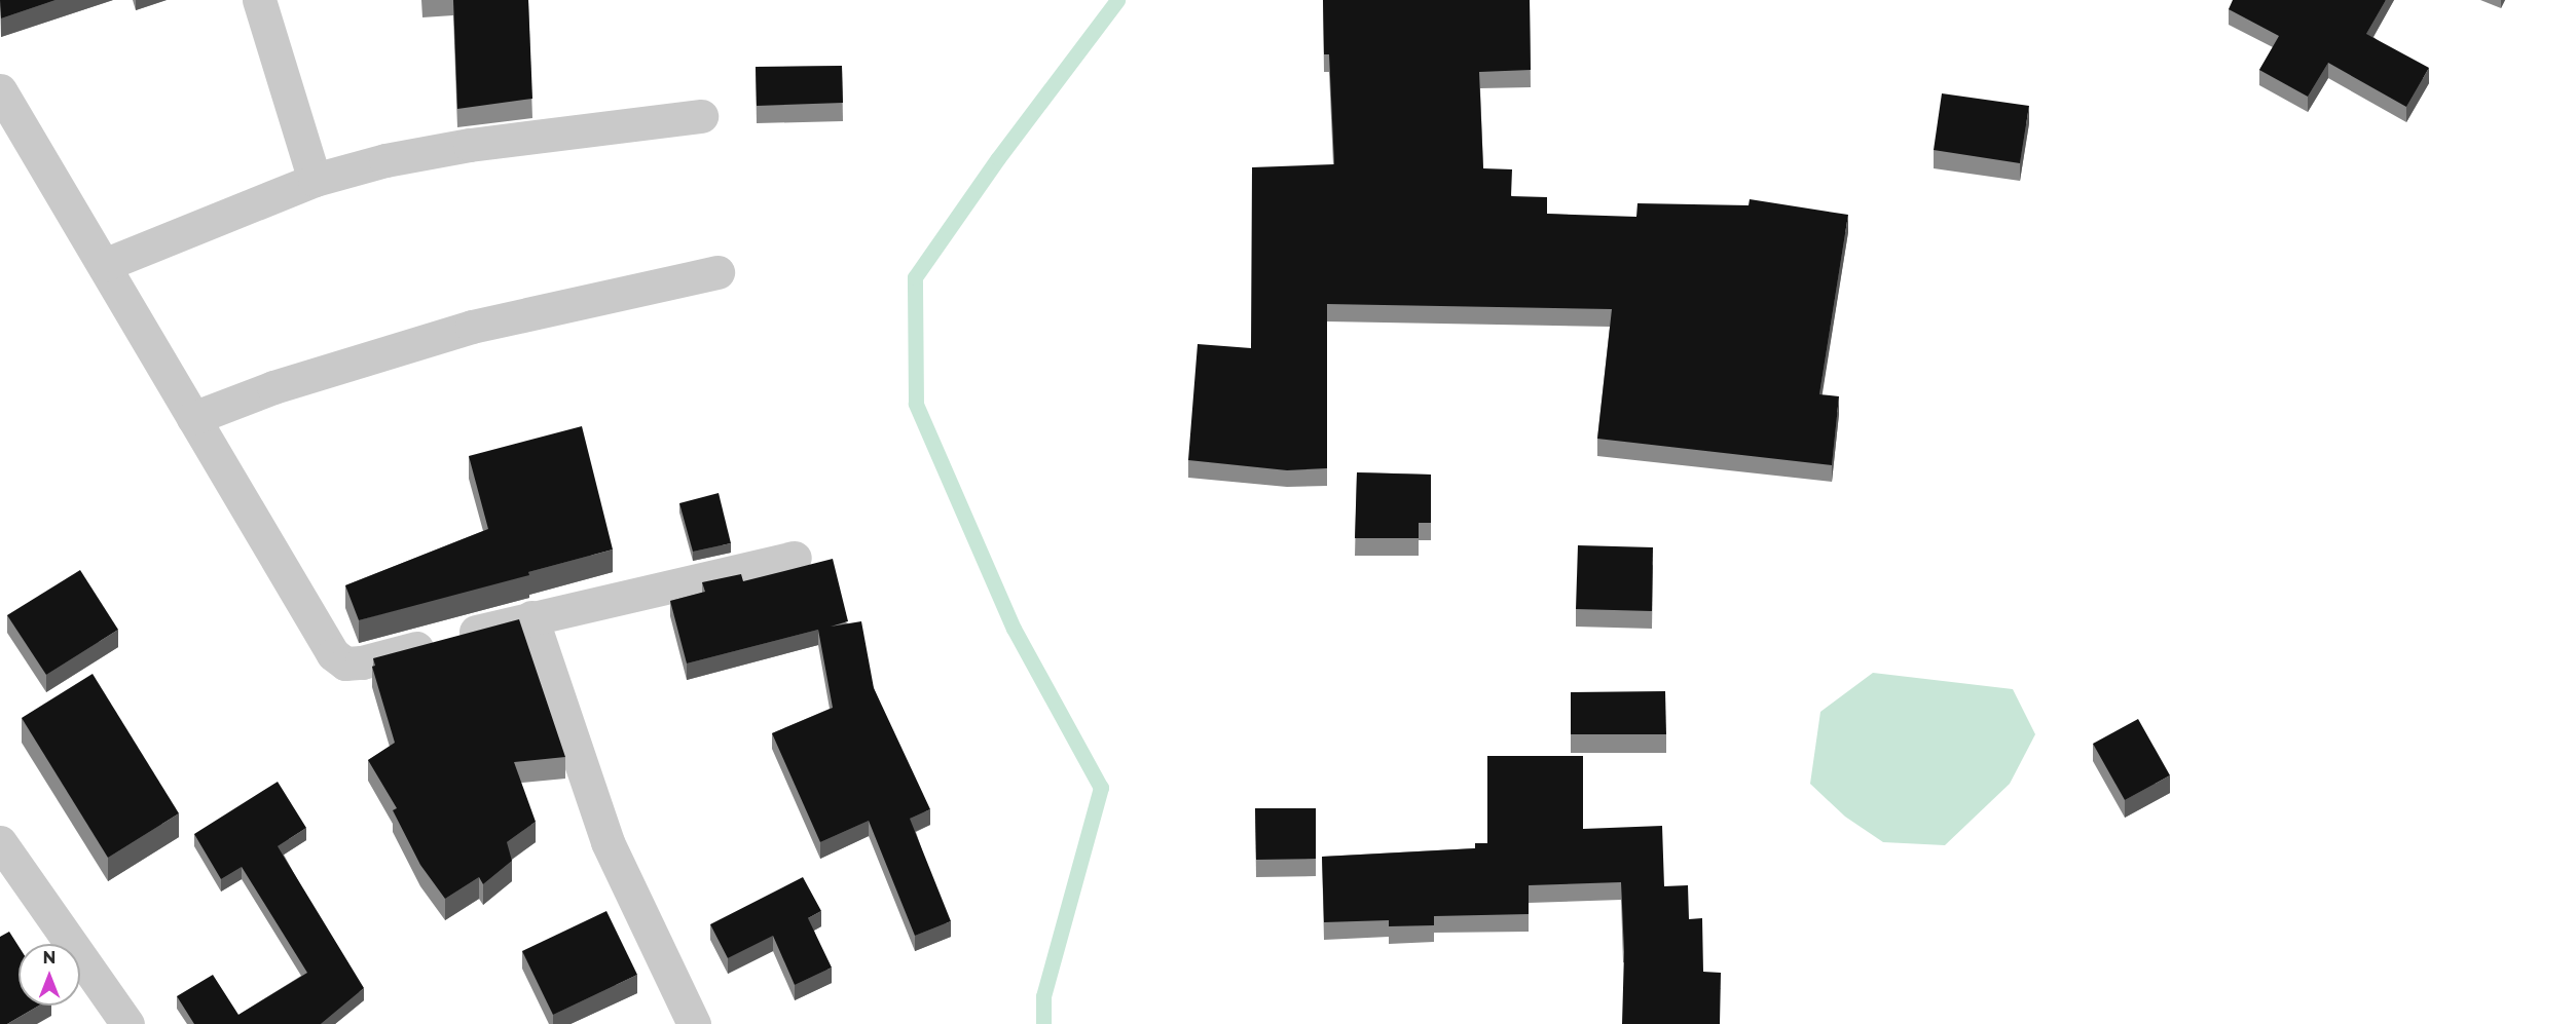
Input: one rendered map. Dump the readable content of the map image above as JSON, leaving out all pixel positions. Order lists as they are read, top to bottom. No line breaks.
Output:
{"north":"top"}
